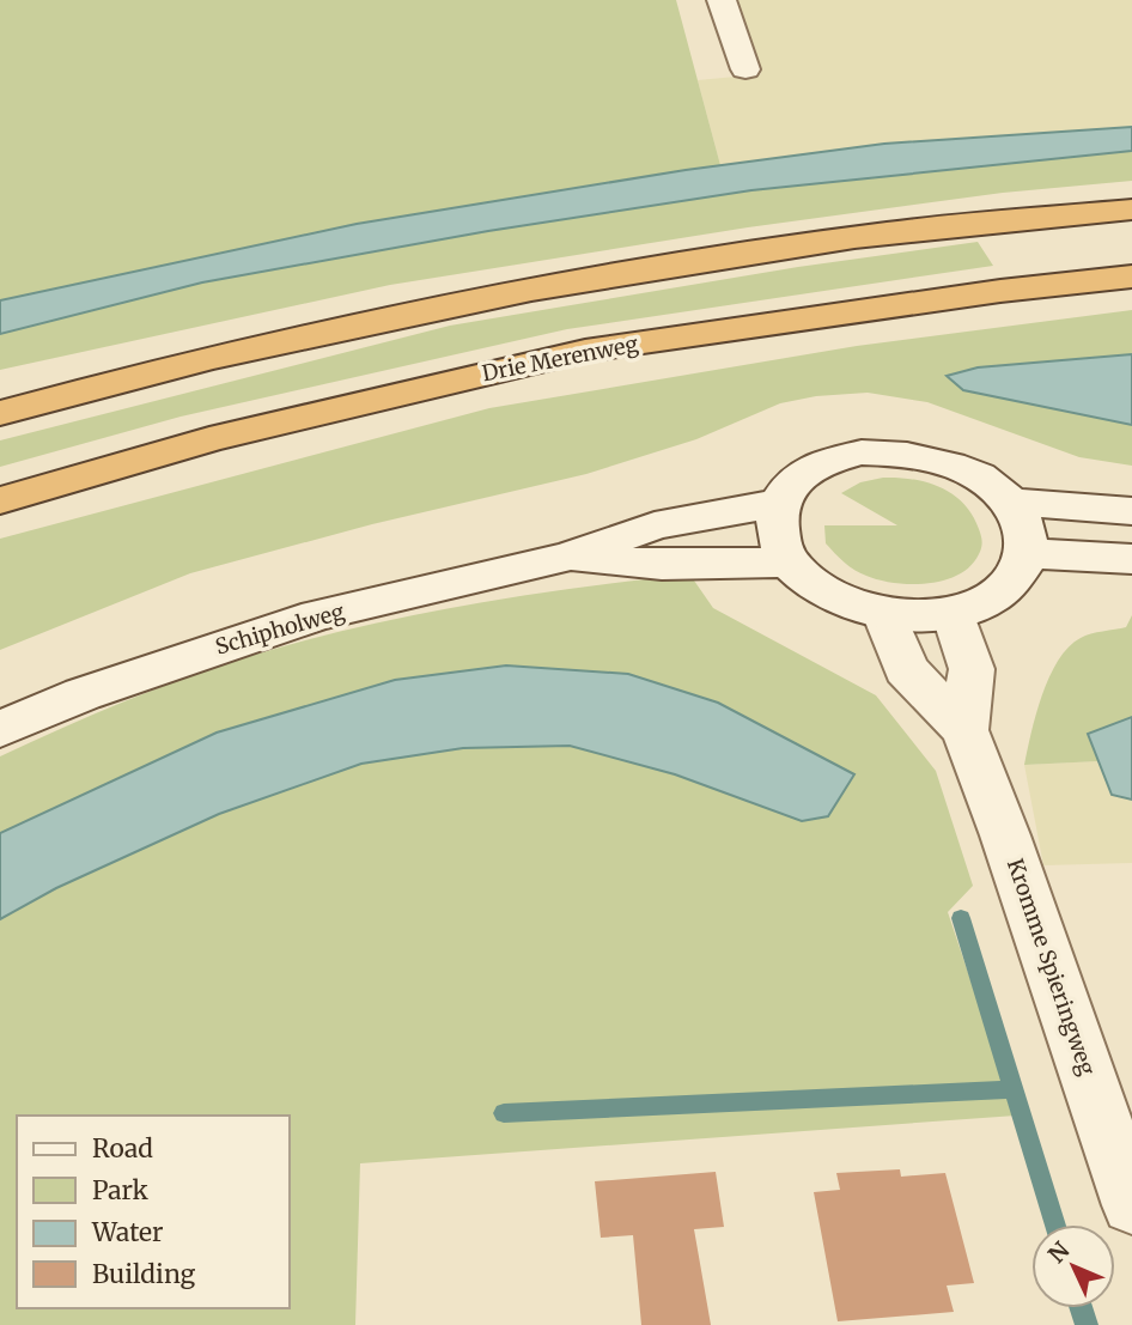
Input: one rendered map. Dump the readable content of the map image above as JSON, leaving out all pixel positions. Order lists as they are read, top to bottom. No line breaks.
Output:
{"streets":{"highway":["Drie Merenweg"],"main road":["Schipholweg","Kromme Spieringweg"]},"crossings":[["Schipholweg","Kromme Spieringweg"]],"legend":["Road","Park","Water","Building"],"north":"top left"}
